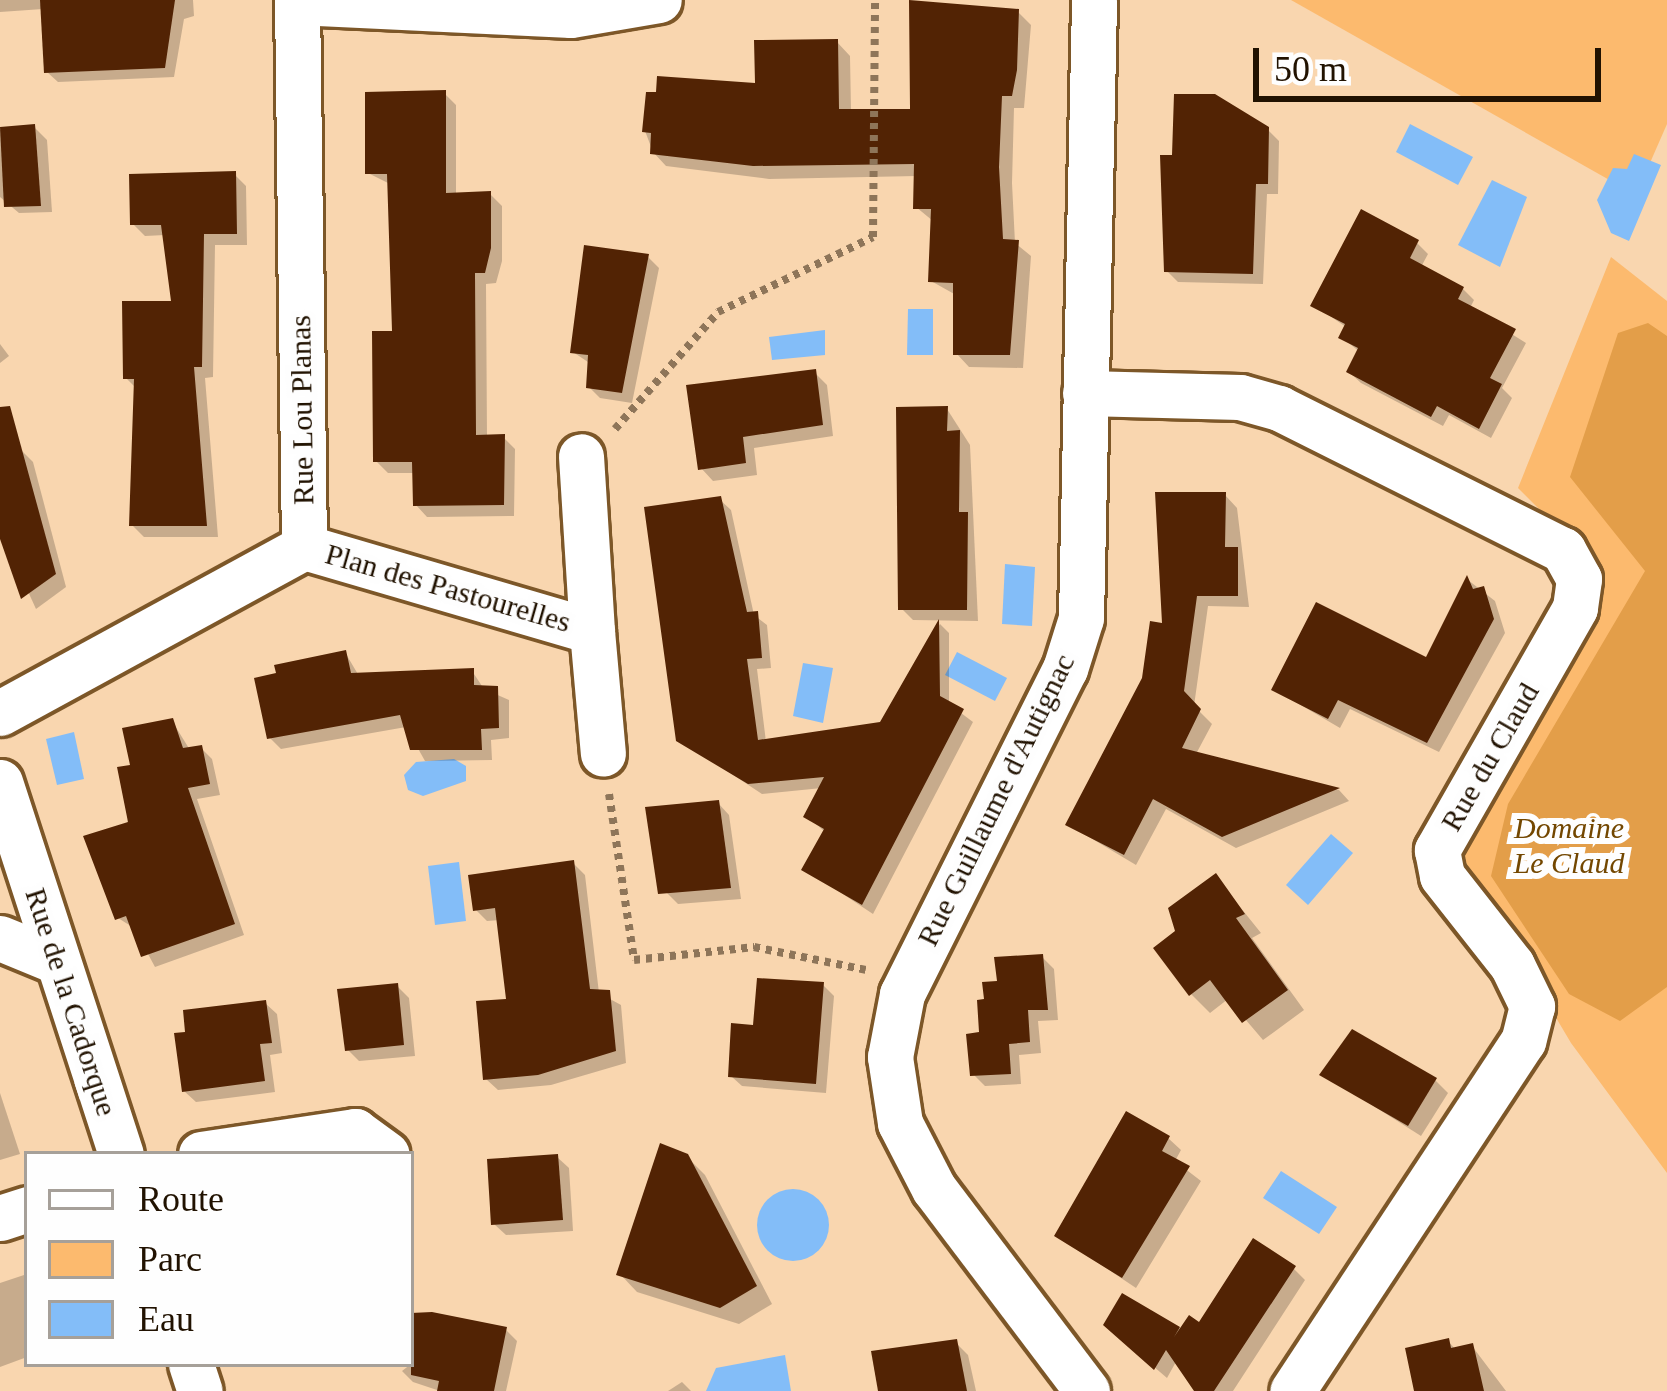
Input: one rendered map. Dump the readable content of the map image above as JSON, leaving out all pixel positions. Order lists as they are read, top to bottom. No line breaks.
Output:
{"streets":{"street":["Rue Lou Planas","Plan des Pastourelles","Rue du Claud","Rue Guillaume d'Autignac","Rue de la Cadorque"]},"crossings":[["Rue Lou Planas","Plan des Pastourelles"],["Rue du Claud","Rue Guillaume d'Autignac"]],"parks":["Domaine Le Claud"],"legend":["Route","Parc","Eau"],"scale_bar":"50 m"}
